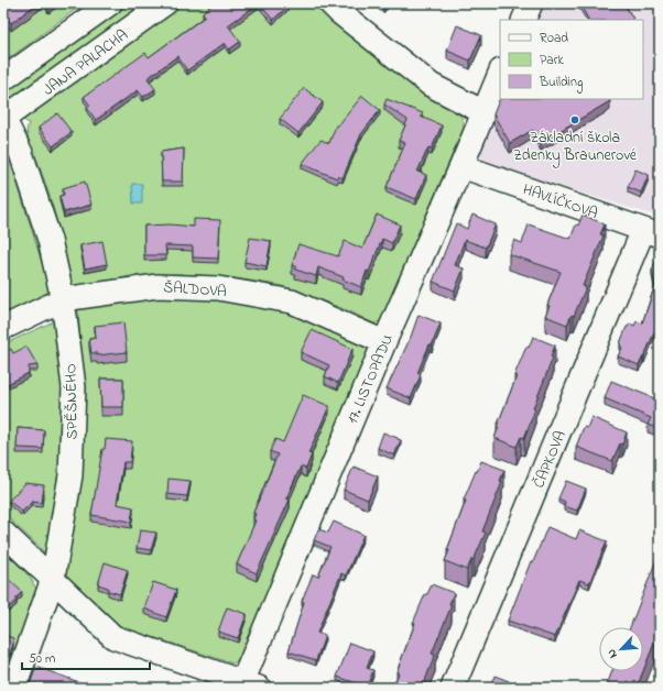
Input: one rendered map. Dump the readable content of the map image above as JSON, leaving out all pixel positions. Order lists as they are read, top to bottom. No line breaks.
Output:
{"streets":{"street":["JANA PALACHA","HAVLÍČKOVA","ŠALDOVA","17. LISTOPADU","SPĚŠNÉHO","ČAPKOVA"]},"crossings":[["JANA PALACHA","SPĚŠNÉHO"],["HAVLÍČKOVA","17. LISTOPADU"],["HAVLÍČKOVA","ČAPKOVA"],["ŠALDOVA","17. LISTOPADU"],["ŠALDOVA","SPĚŠNÉHO"]],"places":["Základní škola Zdenky Braunerové"],"legend":["Road","Park","Building"],"scale_bar":"50 m","north":"bottom left"}
